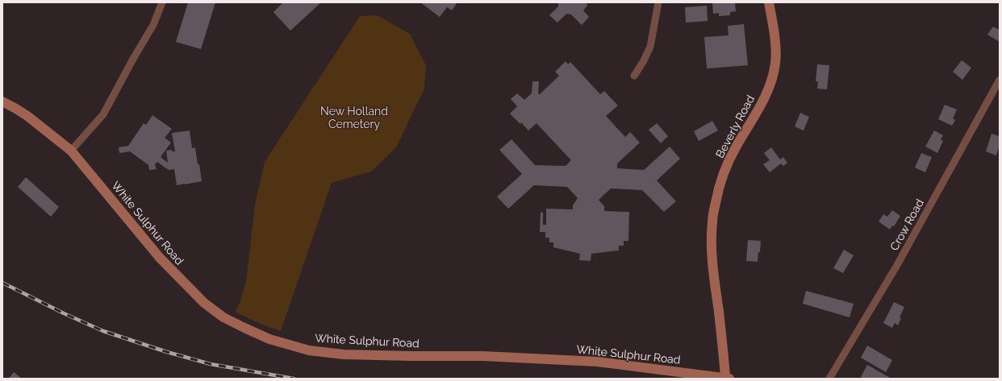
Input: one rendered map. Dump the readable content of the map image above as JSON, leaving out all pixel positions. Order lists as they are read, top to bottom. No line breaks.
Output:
{"streets":{"street":["Beverly Road","White Sulphur Road","Crow Road"]},"crossings":[["Beverly Road","White Sulphur Road"]],"parks":["New Holland Cemetery"]}
